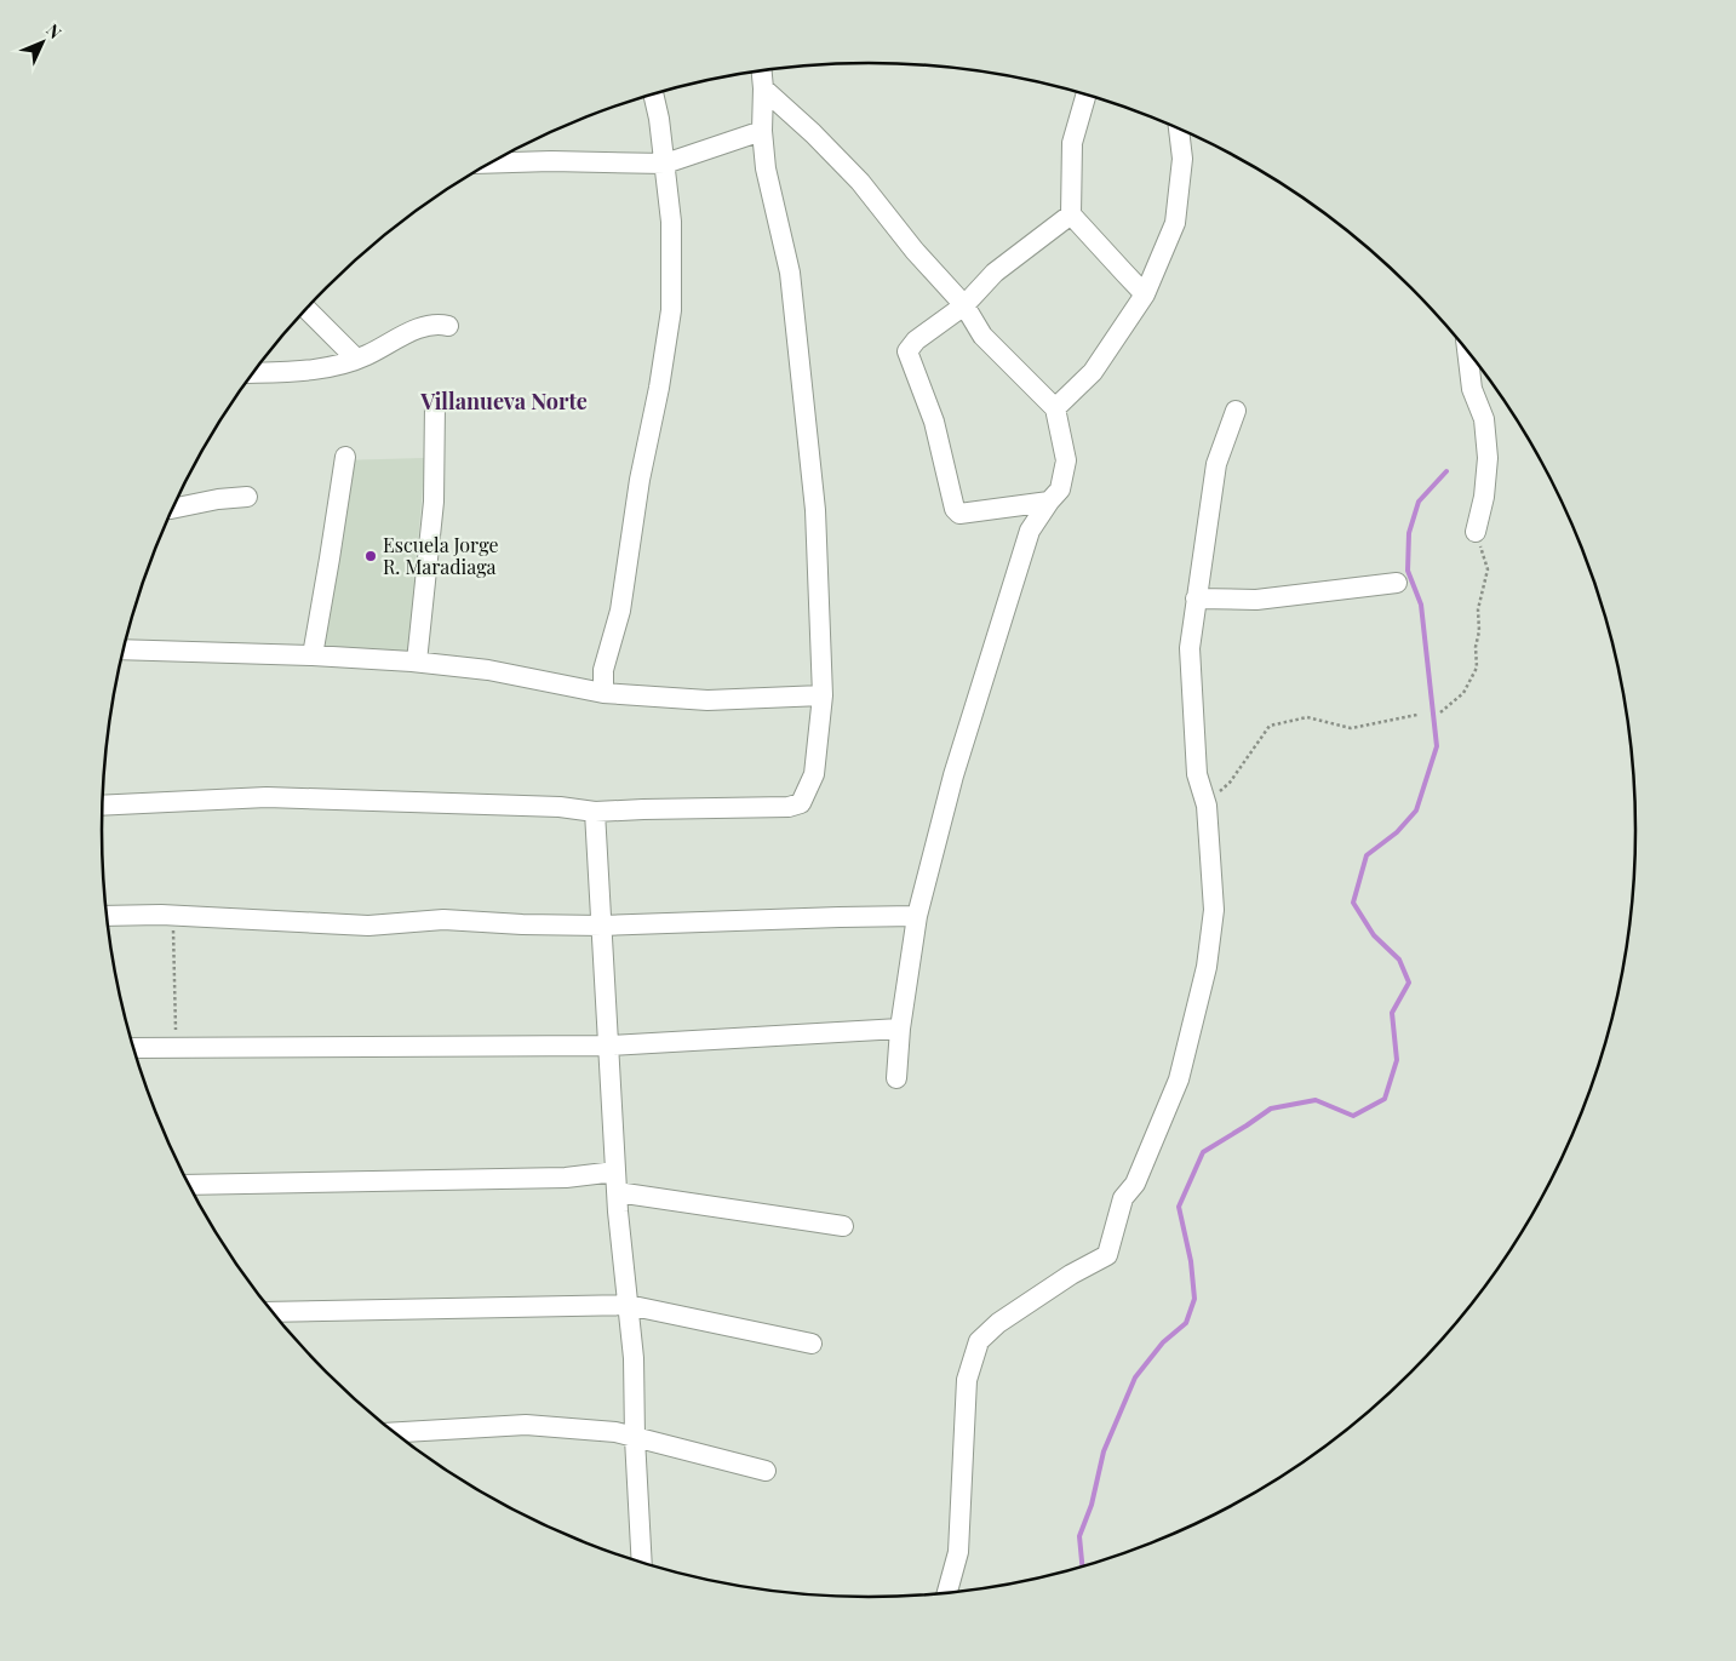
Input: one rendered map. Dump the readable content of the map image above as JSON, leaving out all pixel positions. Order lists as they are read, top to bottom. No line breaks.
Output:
{"districts":["Villanueva Norte"],"places":["Escuela Jorge R. Maradiaga"],"north":"top right"}
